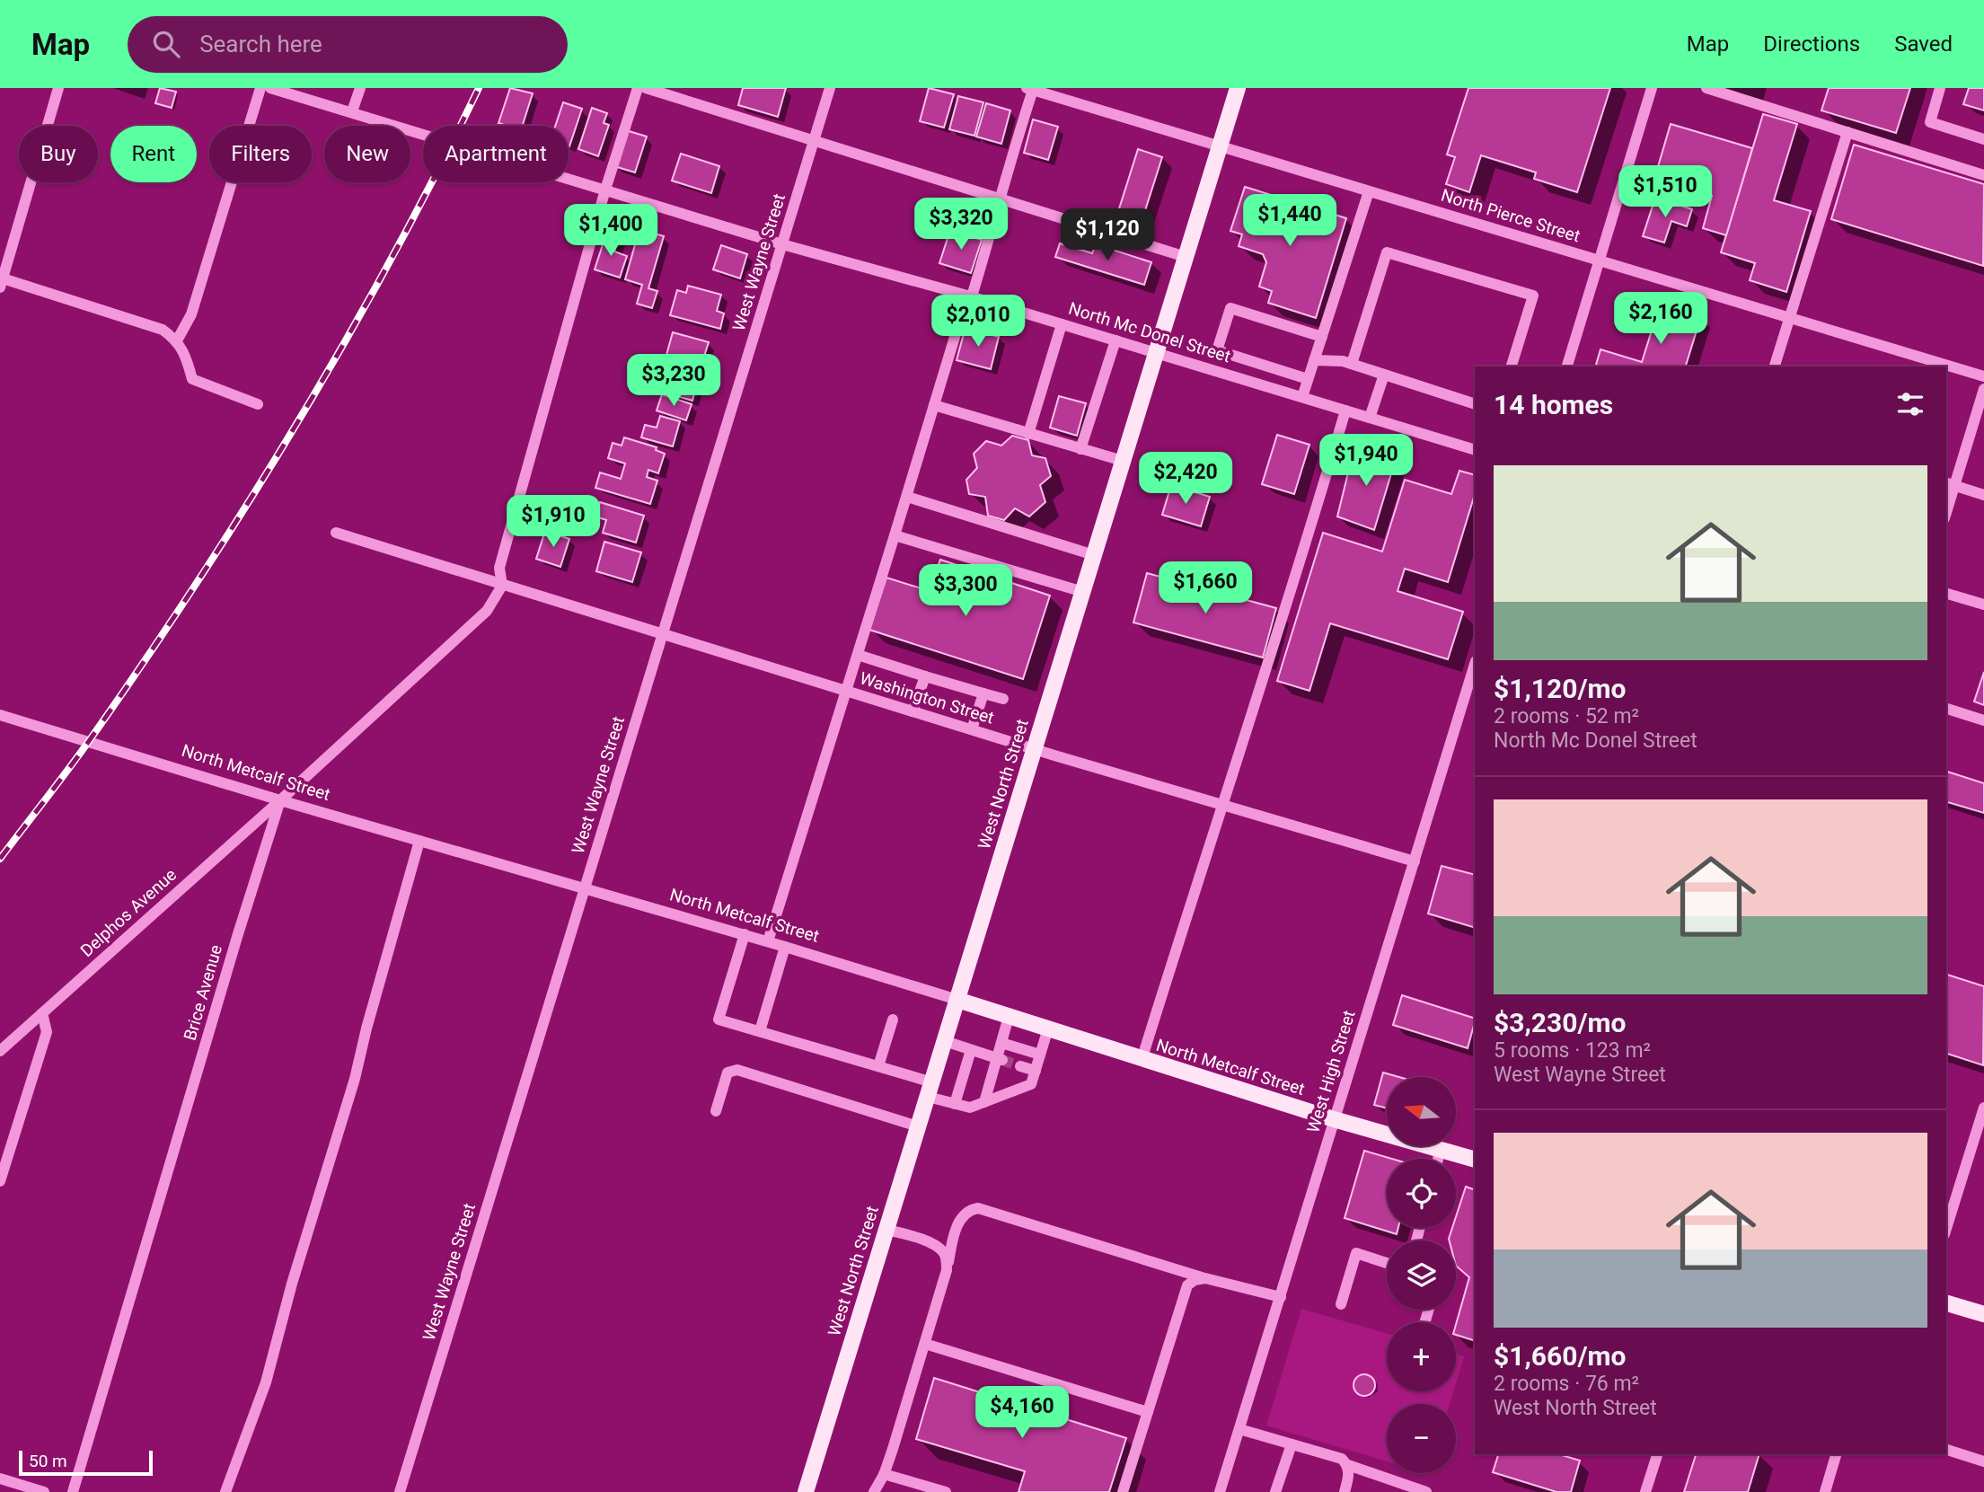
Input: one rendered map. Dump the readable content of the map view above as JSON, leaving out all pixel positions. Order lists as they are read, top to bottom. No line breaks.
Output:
{"streets":{"main road":["North Metcalf Street","West North Street"],"street":["North Pierce Street","West Wayne Street","North Mc Donel Street","Washington Street","Delphos Avenue","Brice Avenue","West High Street"]},"crossings":[["North Pierce Street","West North Street"],["West Wayne Street","North Mc Donel Street"],["West Wayne Street","Washington Street"],["West Wayne Street","North Metcalf Street"],["North Mc Donel Street","West North Street"],["Washington Street","West North Street"],["Washington Street","Brice Avenue"],["Washington Street","West High Street"],["North Metcalf Street","West North Street"],["North Metcalf Street","Delphos Avenue"],["North Metcalf Street","Brice Avenue"],["North Metcalf Street","West High Street"],["Delphos Avenue","Brice Avenue"]],"scale_bar":"50 m","north":"left","page":{"header":"Map","search":"Search here","nav":["Map","Directions","Saved"],"chip":["Buy","Rent","Filters","New","Apartment"],"price":["$1,510","$1,440","$3,320","$1,400","$1,120","$2,160","$2,010","$3,230","$1,940","$2,420","$1,910","$1,660","$3,300","$4,160"],"heading":"14 homes","list":[{"name":"$1,120/mo","note":"2 rooms · 52 m² · North Mc Donel Street"},{"name":"$3,230/mo","note":"5 rooms · 123 m² · West Wayne Street"},{"name":"$1,660/mo","note":"2 rooms · 76 m² · West North Street"}],"map_buttons":["+","−"],"scale":"50 m"}}
